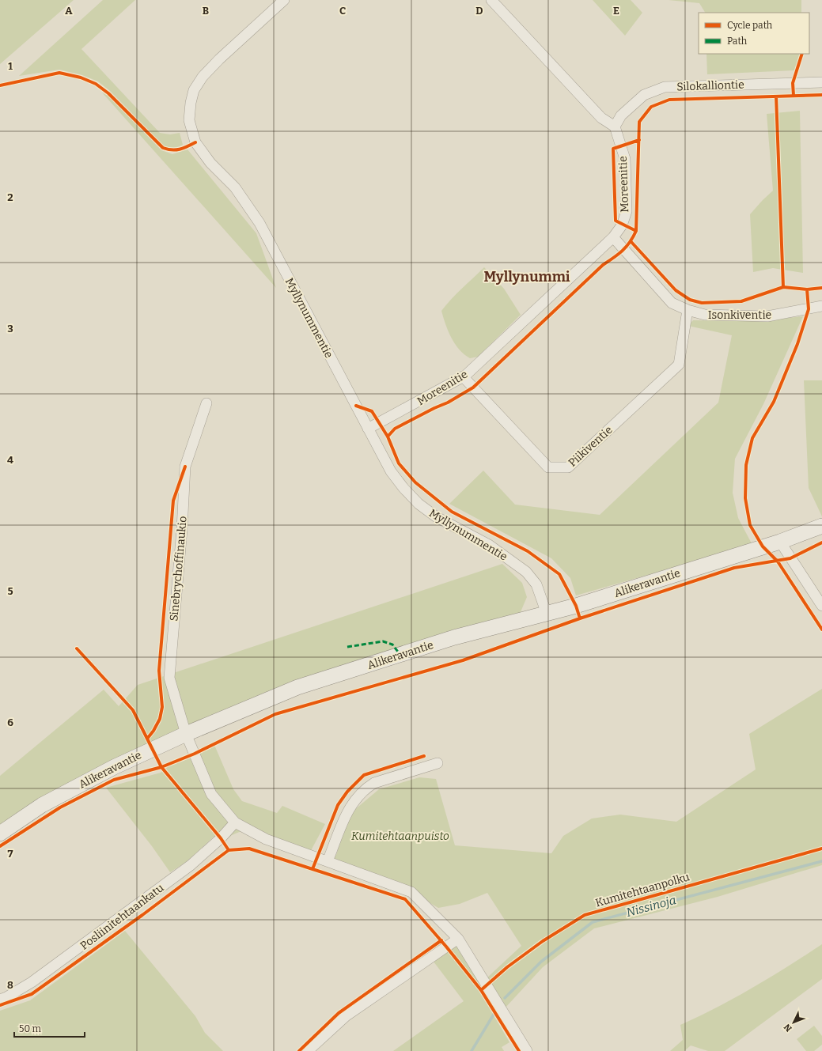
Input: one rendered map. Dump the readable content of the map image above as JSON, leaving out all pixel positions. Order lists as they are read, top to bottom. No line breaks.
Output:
{"streets":{"street":["Silokalliontie","Moreenitie","Isonkiventie","Myllynummentie","Piikiventie","Sinebrychoffinaukio","Alikeravantie","Posliinitehtaankatu"],"cycle path":["Kumitehtaanpolku"]},"crossings":[["Silokalliontie","Moreenitie"],["Moreenitie","Isonkiventie"],["Moreenitie","Myllynummentie"],["Moreenitie","Piikiventie"],["Isonkiventie","Piikiventie"],["Myllynummentie","Alikeravantie"],["Sinebrychoffinaukio","Alikeravantie"],["Sinebrychoffinaukio","Posliinitehtaankatu"]],"districts":["Myllynummi"],"water":["Nissinoja"],"parks":["Kumitehtaanpuisto"],"legend":["Cycle path","Path"],"scale_bar":"50 m","north":"bottom left","grid":{"columns":["A","B","C","D","E"],"rows":["1","2","3","4","5","6","7","8"]}}
